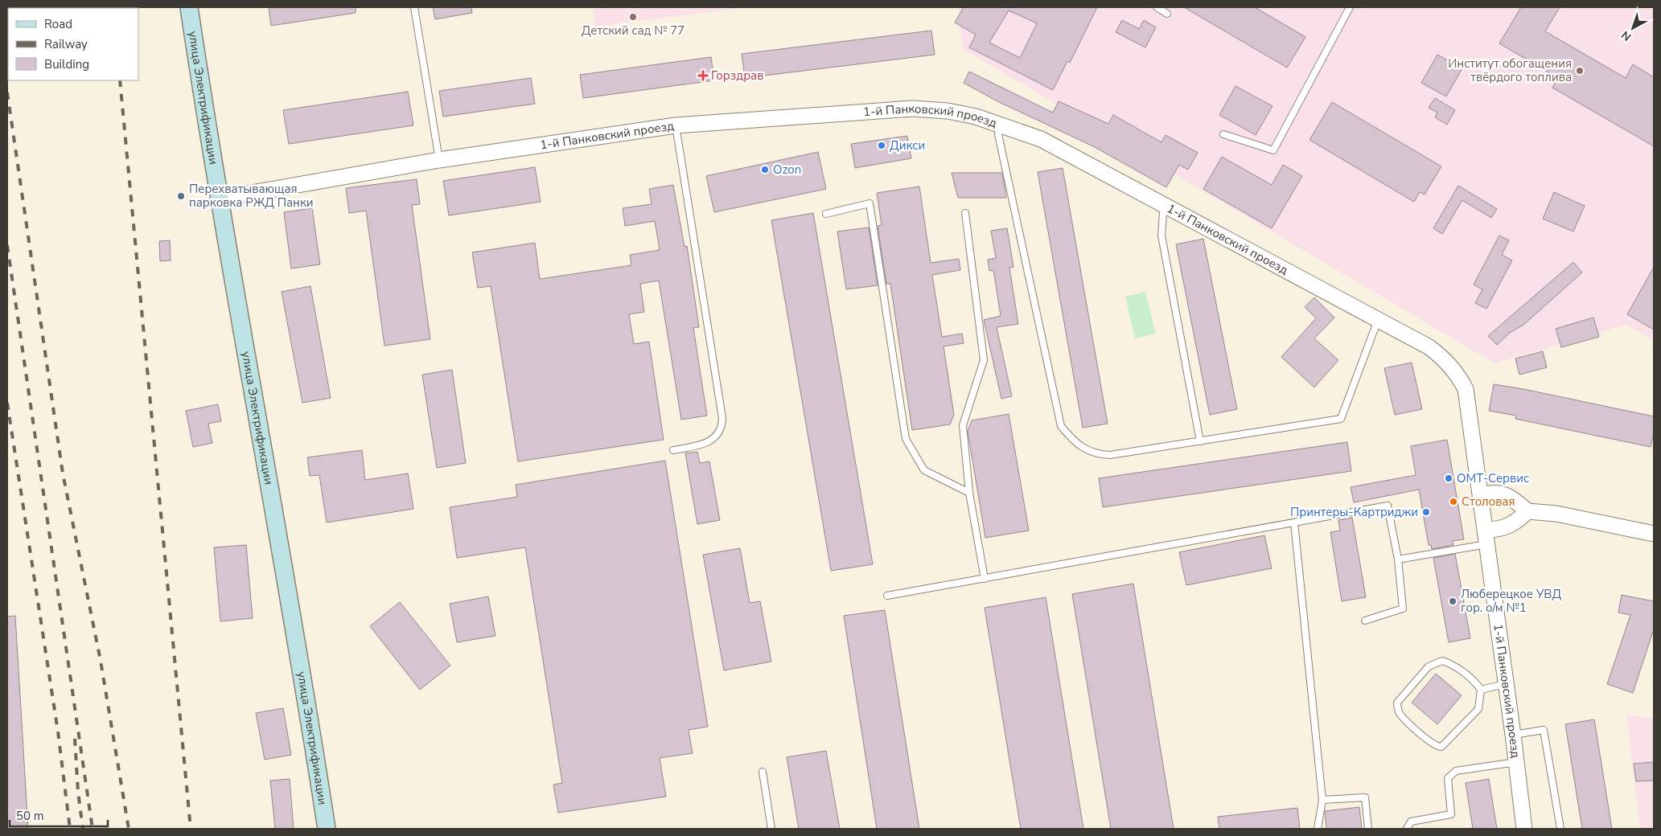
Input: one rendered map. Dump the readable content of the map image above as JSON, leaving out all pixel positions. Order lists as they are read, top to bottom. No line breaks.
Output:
{"streets":{"main road":["улица Электрификации"],"street":["1-й Панковский проезд"]},"crossings":[["улица Электрификации","1-й Панковский проезд"]],"places":{"other":["Детский сад № 77","Институт обогащения твёрдого топлива","Дикси","Ozon","Перехватывающая парковка РЖД Панки","ОМТ-Сервис","Столовая","Принтеры-Картриджи","Люберецкое УВД гор. о/м №1"],"health":["Горздрав"]},"legend":["Road","Railway","Building"],"scale_bar":"50 m","north":"bottom left"}
